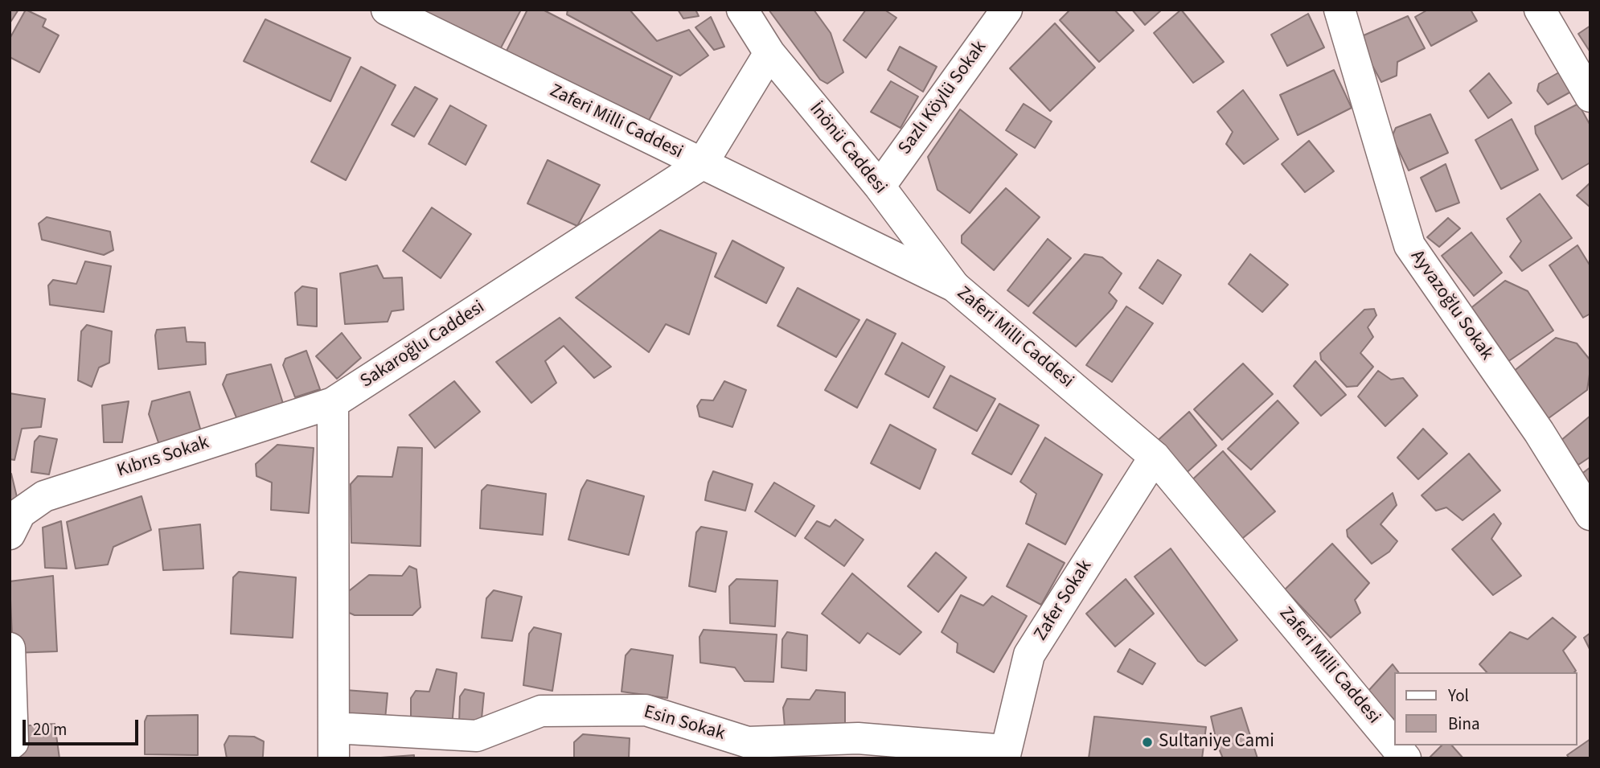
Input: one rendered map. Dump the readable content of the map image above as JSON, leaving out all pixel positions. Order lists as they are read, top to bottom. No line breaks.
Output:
{"streets":{"street":["Sazlı Köylü Sokak","Zaferi Milli Caddesi","İnönü Caddesi","Ayvazoğlu Sokak","Sakaroğlu Caddesi","Kıbrıs Sokak","Zafer Sokak","Esin Sokak"]},"crossings":[["Sazlı Köylü Sokak","İnönü Caddesi"],["Zaferi Milli Caddesi","İnönü Caddesi"],["Zaferi Milli Caddesi","Sakaroğlu Caddesi"],["Zaferi Milli Caddesi","Zafer Sokak"],["İnönü Caddesi","Sakaroğlu Caddesi"],["Sakaroğlu Caddesi","Kıbrıs Sokak"],["Zafer Sokak","Esin Sokak"]],"places":["Sultaniye Cami"],"legend":["Yol","Bina"],"scale_bar":"20 m"}
